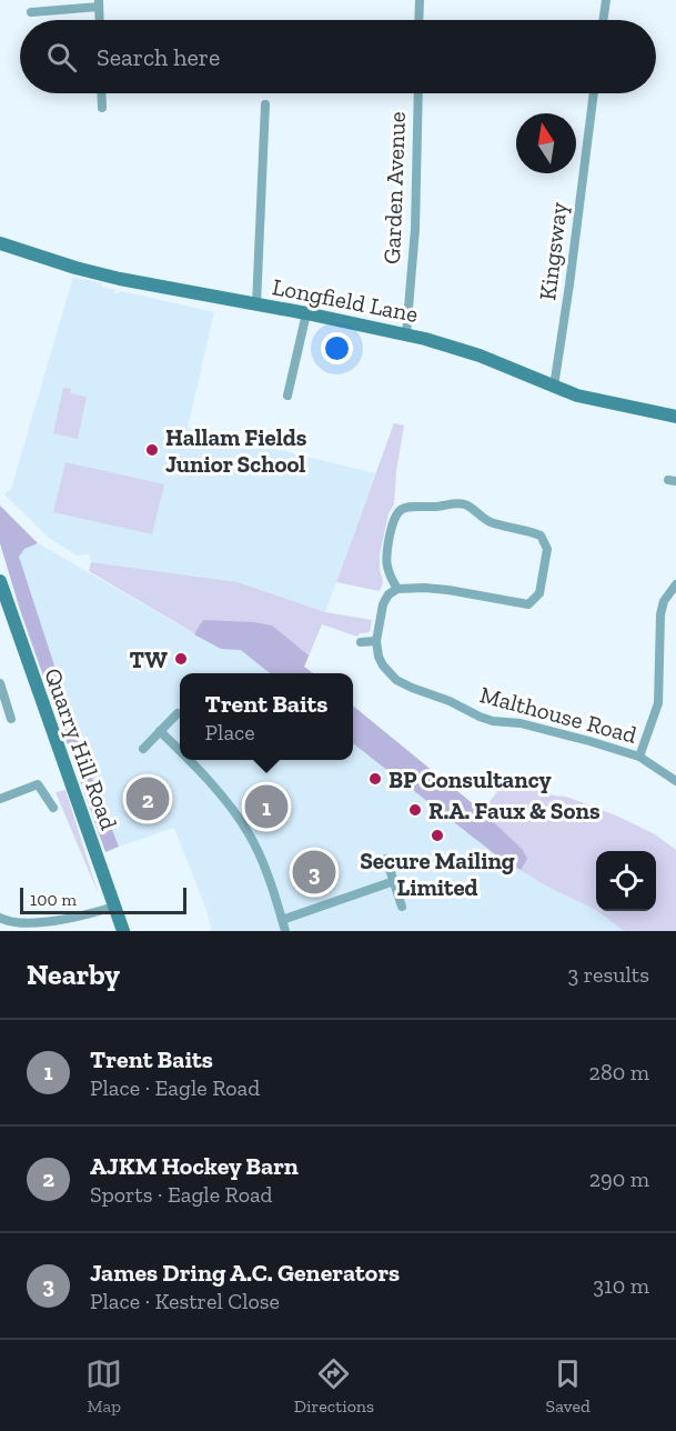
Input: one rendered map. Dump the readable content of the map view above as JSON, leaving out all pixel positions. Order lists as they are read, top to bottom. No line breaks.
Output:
{"streets":{"street":["Garden Avenue","Kingsway","Longfield Lane","Malthouse Road","Quarry Hill Road"]},"crossings":[["Garden Avenue","Longfield Lane"],["Kingsway","Longfield Lane"]],"places":["Hallam Fields Junior School","TW","BP Consultancy","R.A. Faux & Sons","Secure Mailing Limited"],"scale_bar":"100 m","north":"top","page":{"search":"Search here","popup":["Trent Baits","Place"],"pins":["2","1","3"],"scale":"100 m","heading":["Nearby","3 results"],"list":[{"mark":"1","name":"Trent Baits","note":"Place · Eagle Road","value":"280 m"},{"mark":"2","name":"AJKM Hockey Barn","note":"Sports · Eagle Road","value":"290 m"},{"mark":"3","name":"James Dring A.C. Generators","note":"Place · Kestrel Close","value":"310 m"}],"nav":["Map","Directions","Saved"]}}
